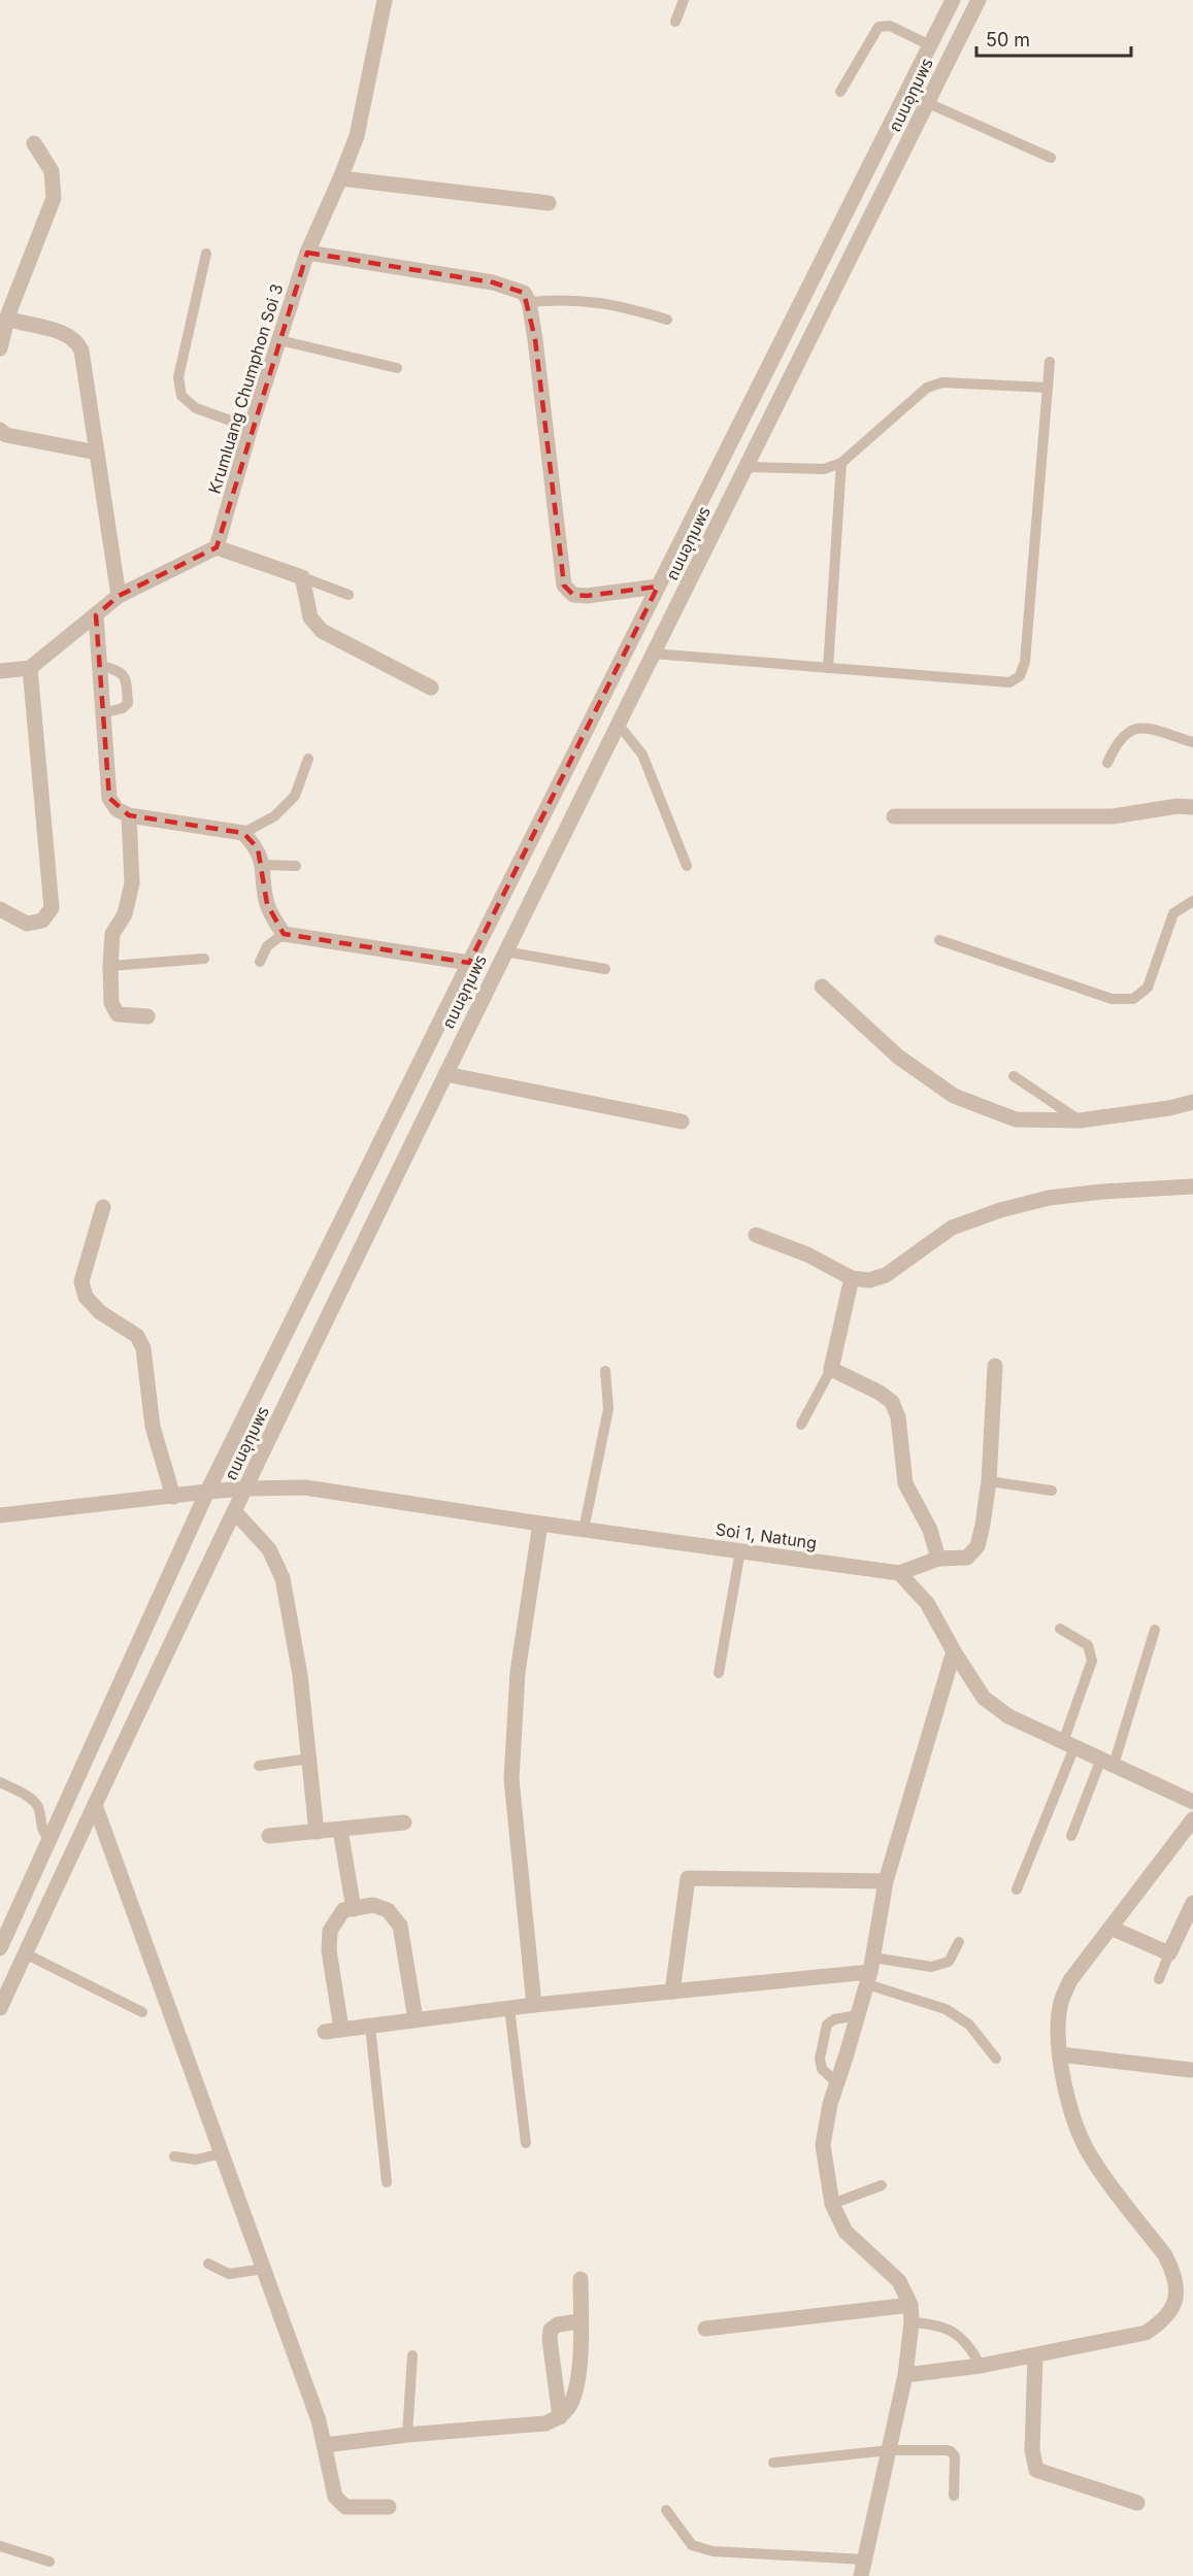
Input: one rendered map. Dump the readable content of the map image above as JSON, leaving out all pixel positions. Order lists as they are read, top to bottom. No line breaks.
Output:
{"streets":{"street":["ถนนอุทุมพร","Krumluang Chumphon Soi 3","Soi 1, Natung"]},"crossings":[["ถนนอุทุมพร","Soi 1, Natung"]],"scale_bar":"50 m"}
